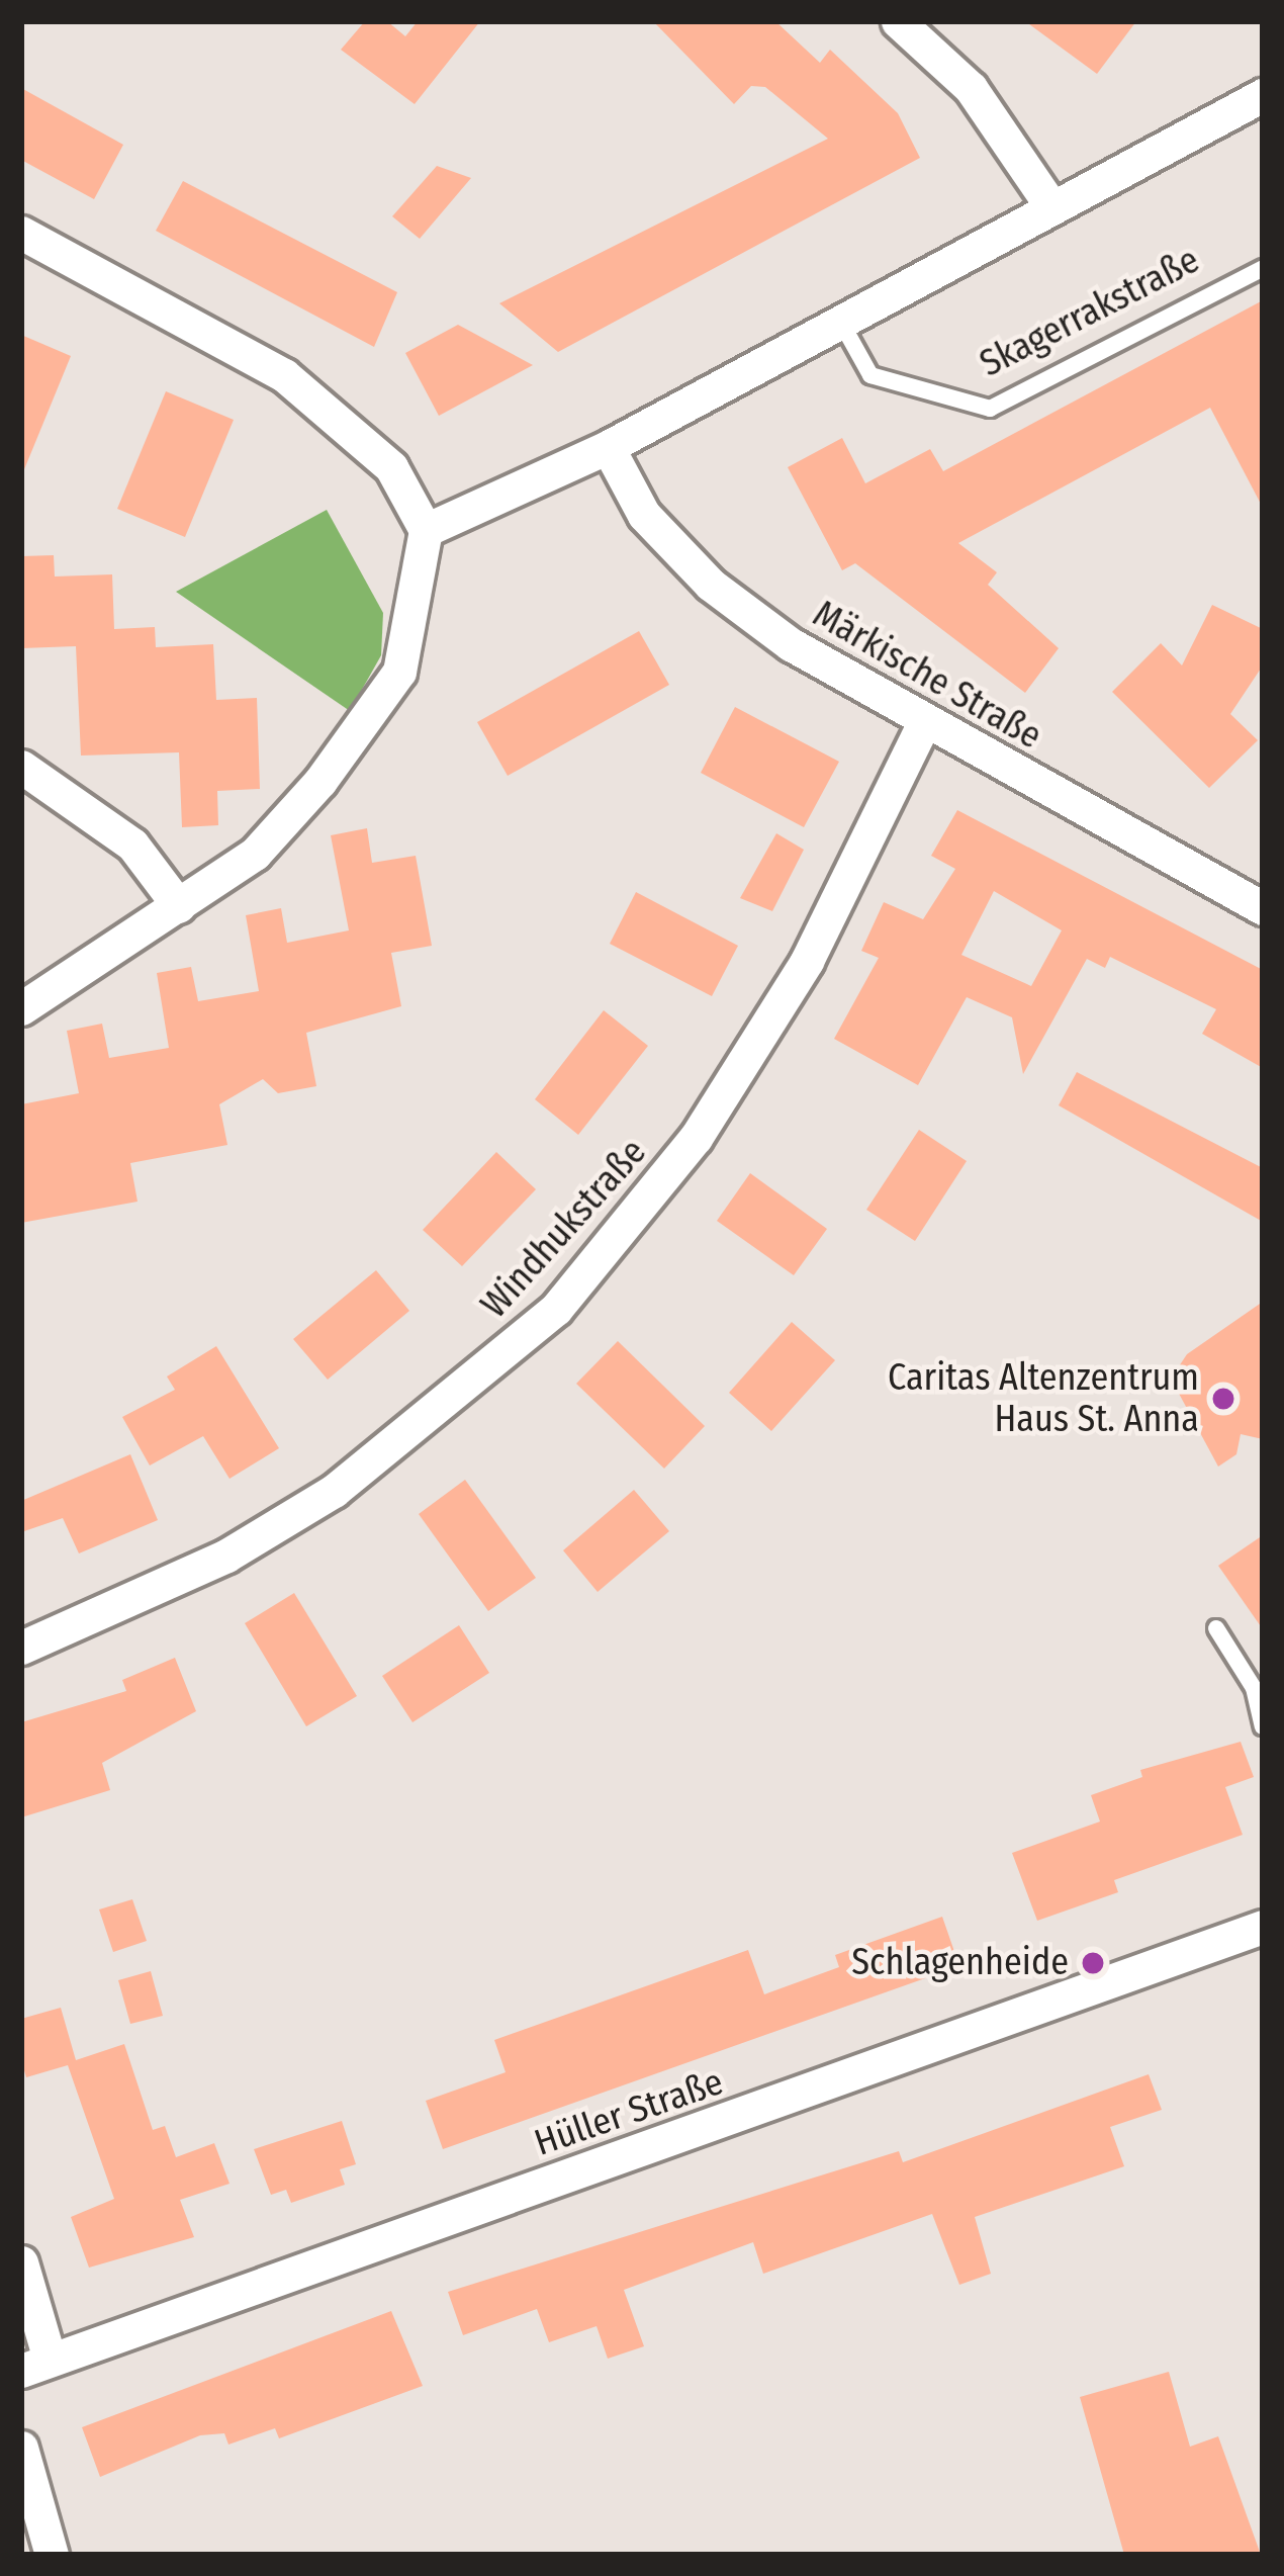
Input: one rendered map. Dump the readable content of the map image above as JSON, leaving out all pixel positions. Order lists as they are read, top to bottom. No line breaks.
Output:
{"streets":{"street":["Märkische Straße","Windhukstraße","Hüller Straße"],"lane":["Skagerrakstraße"]},"crossings":[["Märkische Straße","Windhukstraße"]],"places":["Caritas Altenzentrum Haus St. Anna","Schlagenheide"]}
